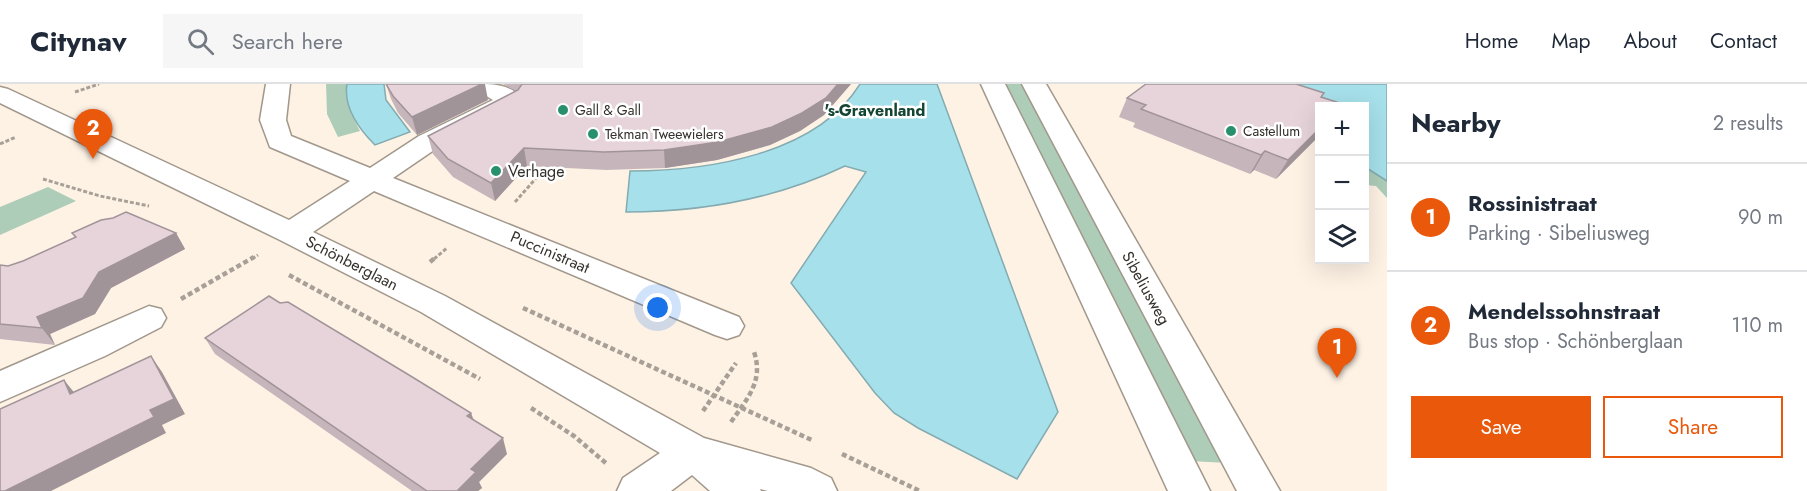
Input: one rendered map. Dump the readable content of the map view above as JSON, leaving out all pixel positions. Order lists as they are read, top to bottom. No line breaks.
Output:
{"streets":{"street":["Puccinistraat","Schönberglaan","Sibeliusweg"]},"districts":["'s-Gravenland"],"places":["Gall & Gall","Castellum","Tekman Tweewielers","Verhage"],"page":{"header":"Citynav","search":"Search here","nav":["Home","Map","About","Contact"],"heading":["Nearby","2 results"],"map_buttons":["+","−"],"pins":["2","1"],"list":[{"mark":"1","name":"Rossinistraat","note":"Parking · Sibeliusweg","value":"90 m"},{"mark":"2","name":"Mendelssohnstraat","note":"Bus stop · Schönberglaan","value":"110 m"}],"buttons":["Save","Share"]}}
